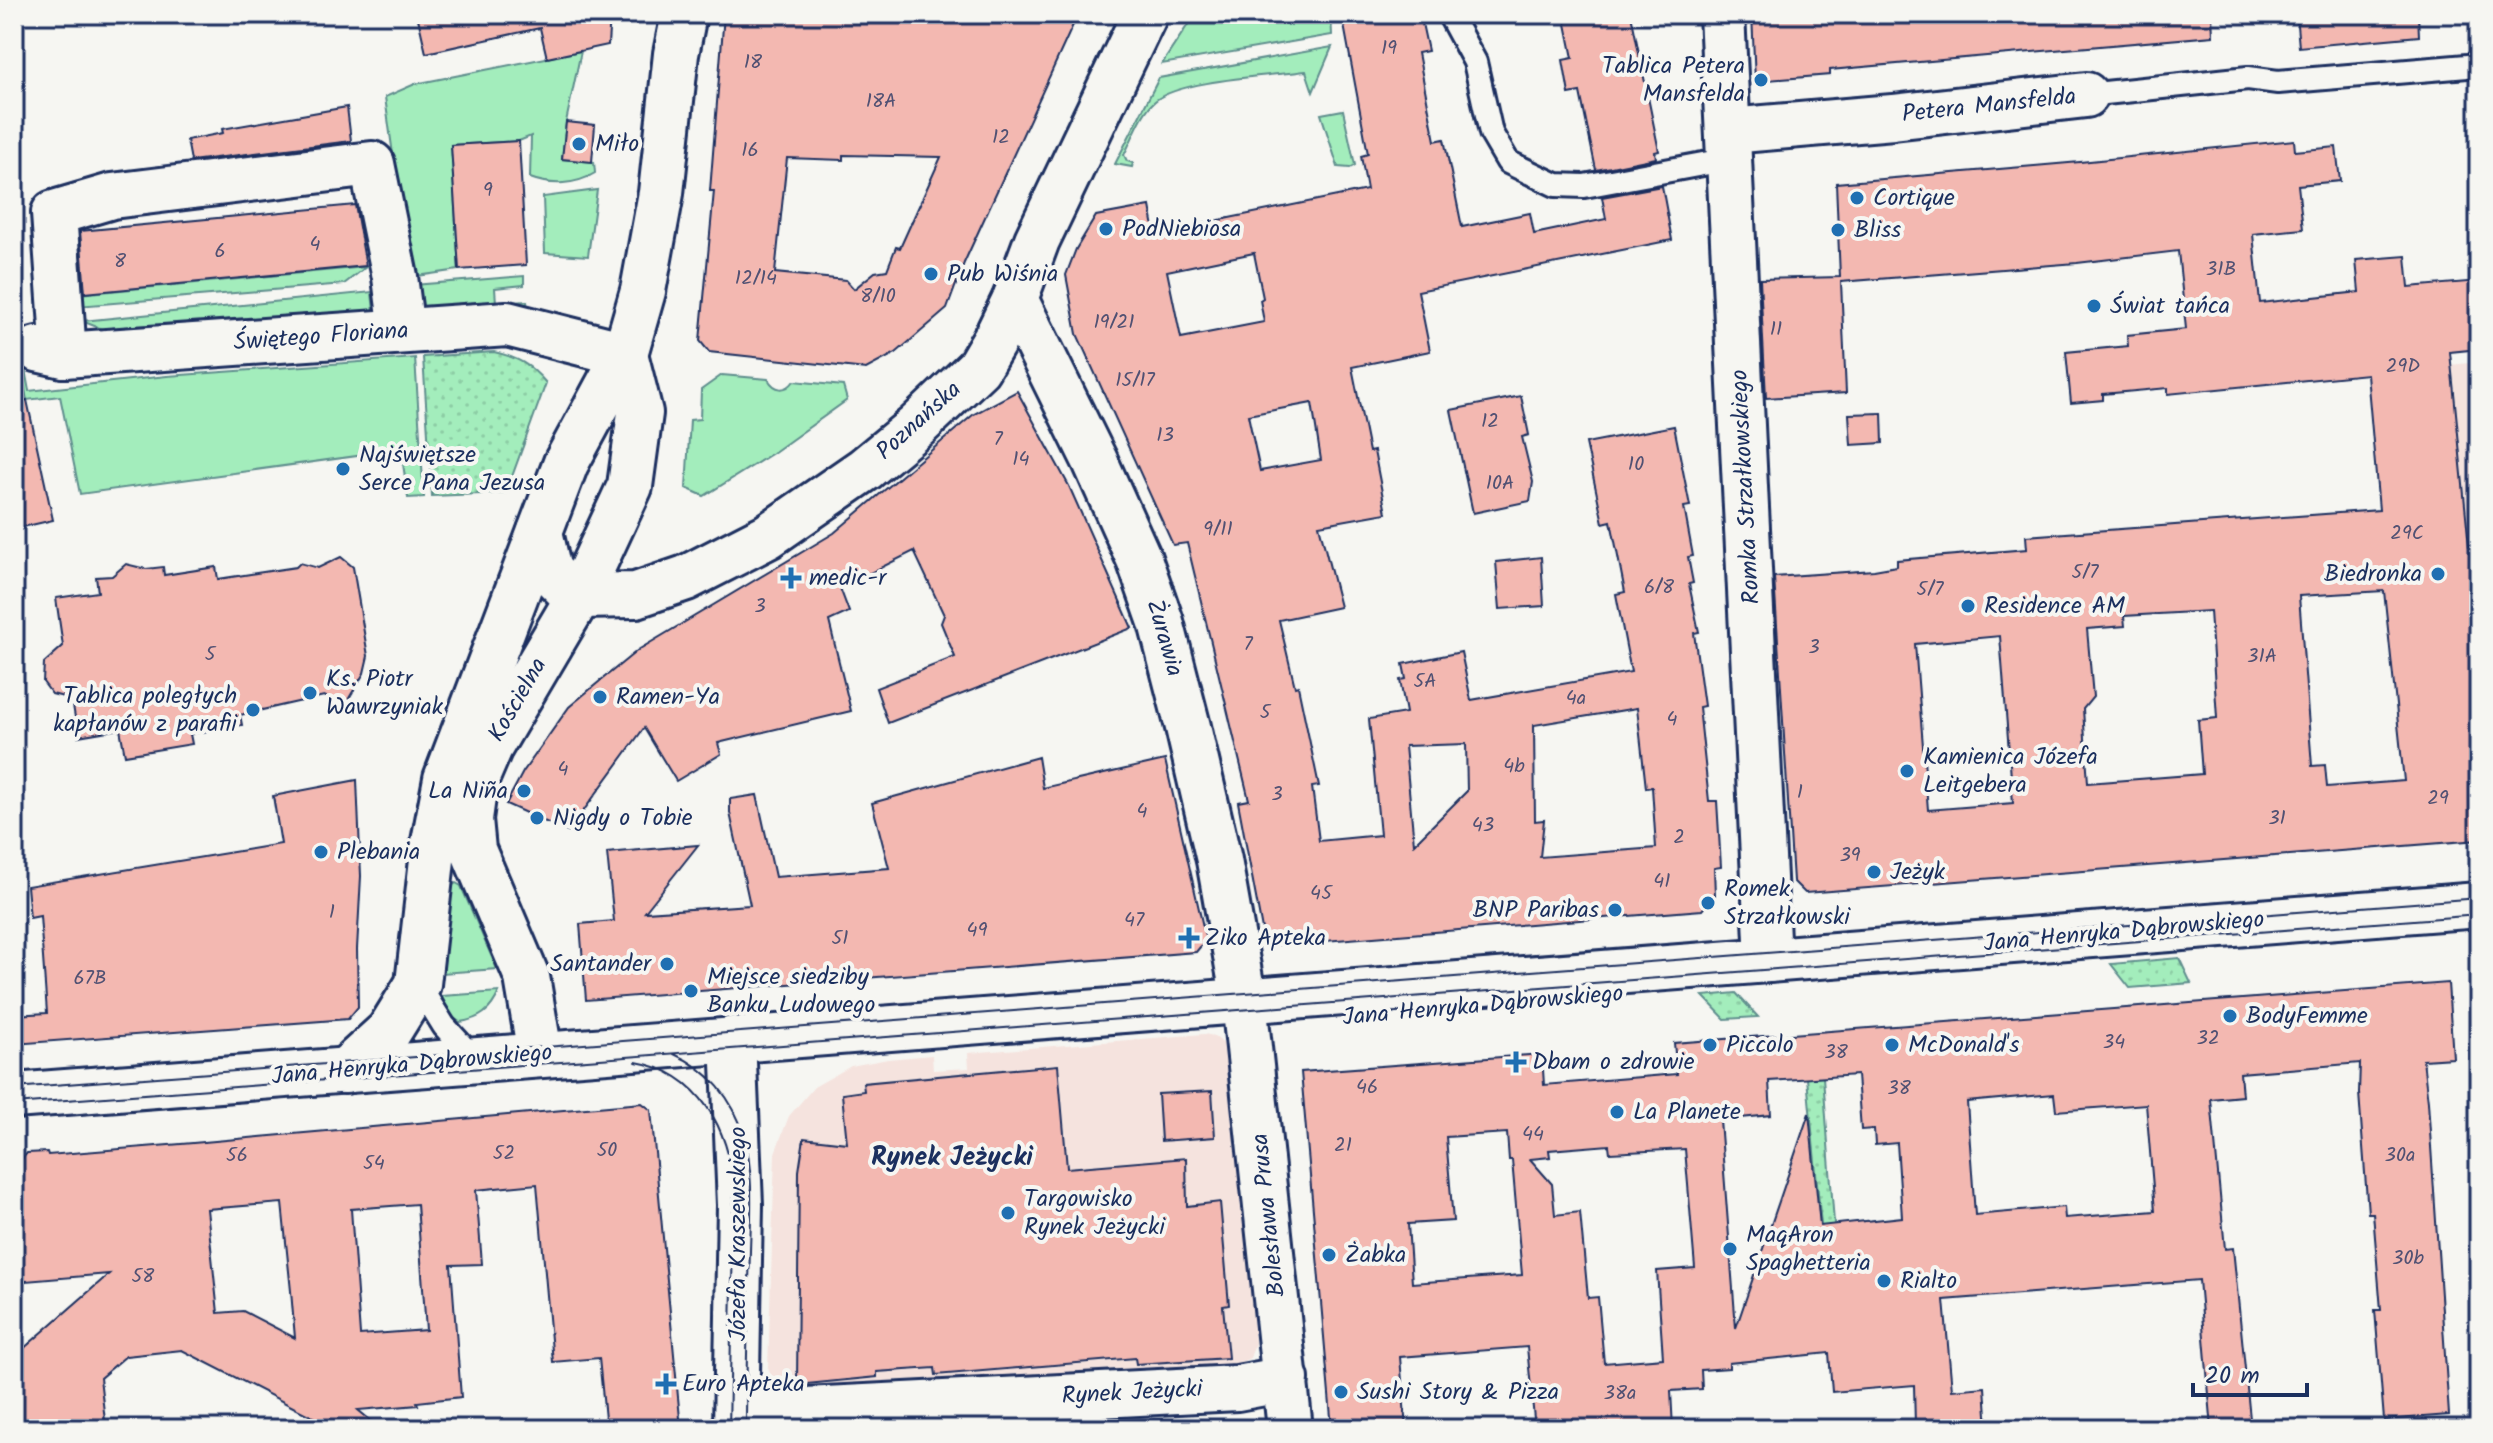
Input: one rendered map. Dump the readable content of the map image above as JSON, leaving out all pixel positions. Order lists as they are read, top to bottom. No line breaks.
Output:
{"streets":{"street":["Petera Mansfelda","Świętego Floriana","Poznańska","Romka Strzałkowskiego","Żurawia","Kościelna","Jana Henryka Dąbrowskiego","Bolesława Prusa","Józefa Kraszewskiego","Rynek Jeżycki"]},"crossings":[["Petera Mansfelda","Romka Strzałkowskiego"],["Świętego Floriana","Kościelna"],["Poznańska","Żurawia"],["Poznańska","Kościelna"],["Romka Strzałkowskiego","Jana Henryka Dąbrowskiego"],["Żurawia","Jana Henryka Dąbrowskiego"],["Żurawia","Bolesława Prusa"],["Kościelna","Jana Henryka Dąbrowskiego"],["Jana Henryka Dąbrowskiego","Bolesława Prusa"],["Jana Henryka Dąbrowskiego","Józefa Kraszewskiego"],["Bolesława Prusa","Rynek Jeżycki"],["Józefa Kraszewskiego","Rynek Jeżycki"]],"districts":["Rynek Jeżycki"],"places":{"other":["Tablica Petera Mansfelda","Miło","Cortique","PodNiebiosa","Bliss","Pub Wiśnia","Świat tańca","Najświętsze Serce Pana Jezusa","Biedronka","Residence AM","Ks. Piotr Wawrzyniak","Ramen-Ya","Tablica poległych kapłanów z parafii","Kamienica Józefa Leitgebera","La Niña","Nigdy o Tobie","Plebania","Jeżyk","Romek Strzałkowski","BNP Paribas","Santander","Miejsce siedziby Banku Ludowego","BodyFemme","Piccolo","McDonald's","La Planete","Targowisko Rynek Jeżycki","MaqAron Spaghetteria","Żabka","Rialto","Sushi Story & Pizza"],"health":["medic-r","Ziko Apteka","Dbam o zdrowie","Euro Apteka"]},"house_numbers":["19","18","18A","12","16","9","4","6","8","31B","12/14","8/10","19/21","11","29D","15/17","12","13","7","14","10","10A","9/11","29C","5/7","6/8","5/7","3","7","3","5","31A","5A","4a","5","4","4b","4","1","3","29","4","31","43","2","39","41","45","1","47","49","51","67B","32","34","38","46","38","44","21","50","52","56","30a","54","30b","58","38a"],"scale_bar":"20 m"}
